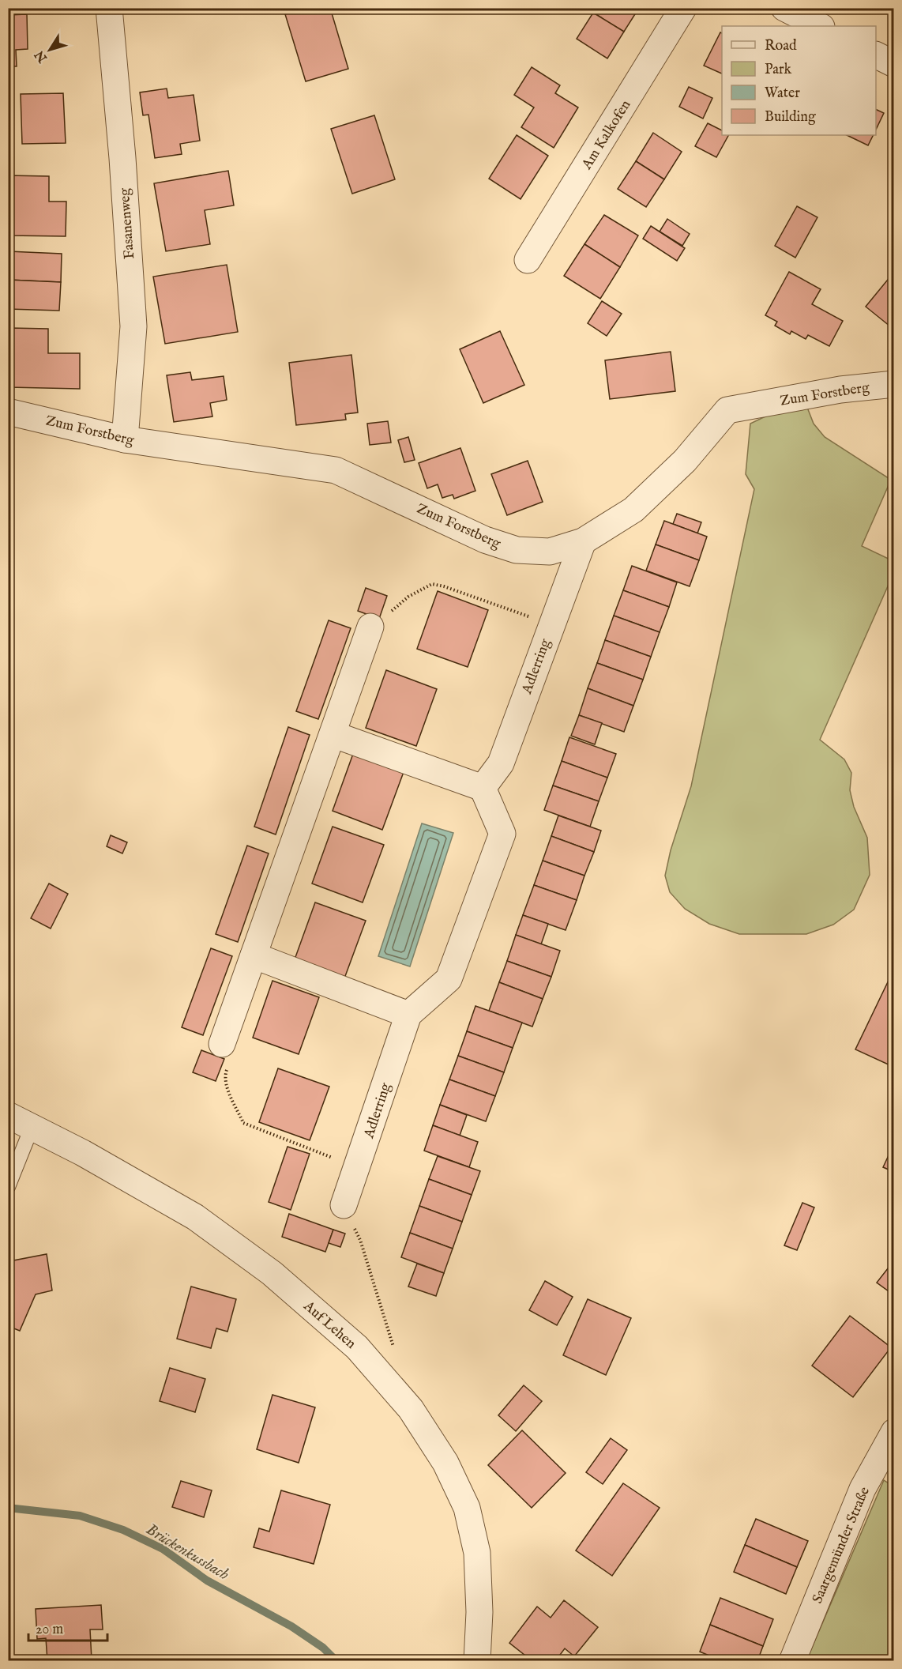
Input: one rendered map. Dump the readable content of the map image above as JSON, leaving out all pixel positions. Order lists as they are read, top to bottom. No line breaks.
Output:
{"streets":{"street":["Am Kalkofen","Fasanenweg","Zum Forstberg","Adlerring","Auf Lehen","Saargemünder Straße"]},"crossings":[["Fasanenweg","Zum Forstberg"],["Zum Forstberg","Adlerring"]],"water":["Brückenkussbach"],"legend":["Road","Park","Water","Building"],"scale_bar":"20 m","north":"bottom left"}
